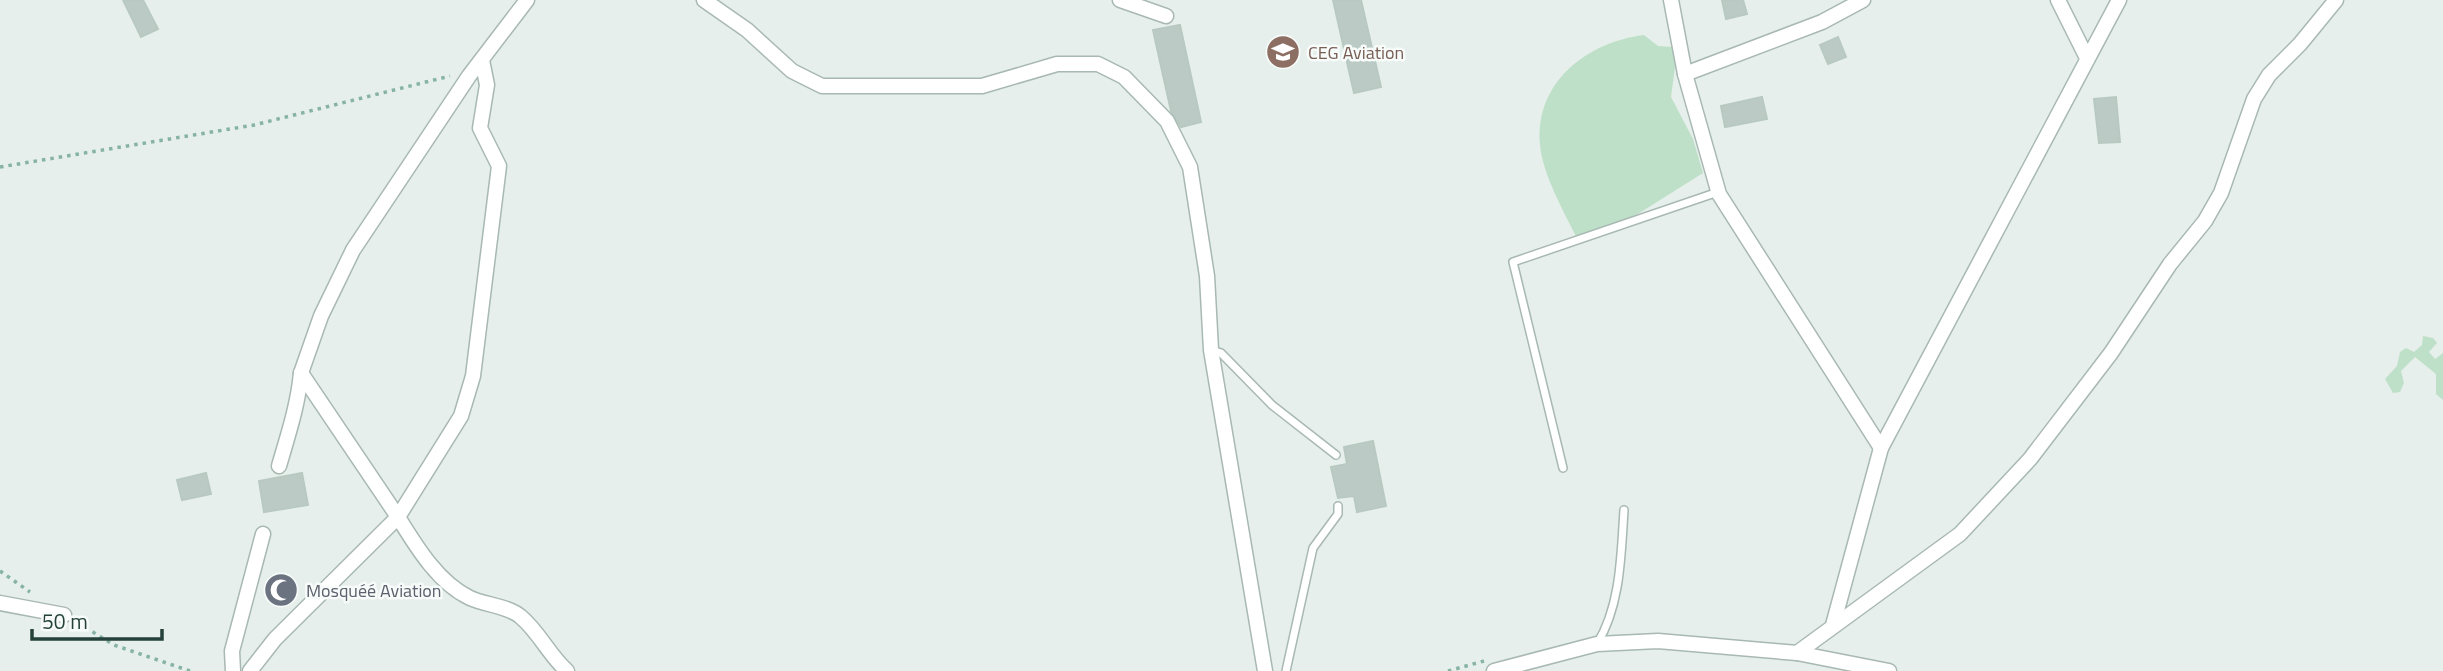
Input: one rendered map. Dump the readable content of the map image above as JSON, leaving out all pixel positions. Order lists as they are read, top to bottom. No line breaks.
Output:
{"places":{"school or university":["CEG Aviation"],"mosque":["Mosquéé Aviation"]},"scale_bar":"50 m"}
